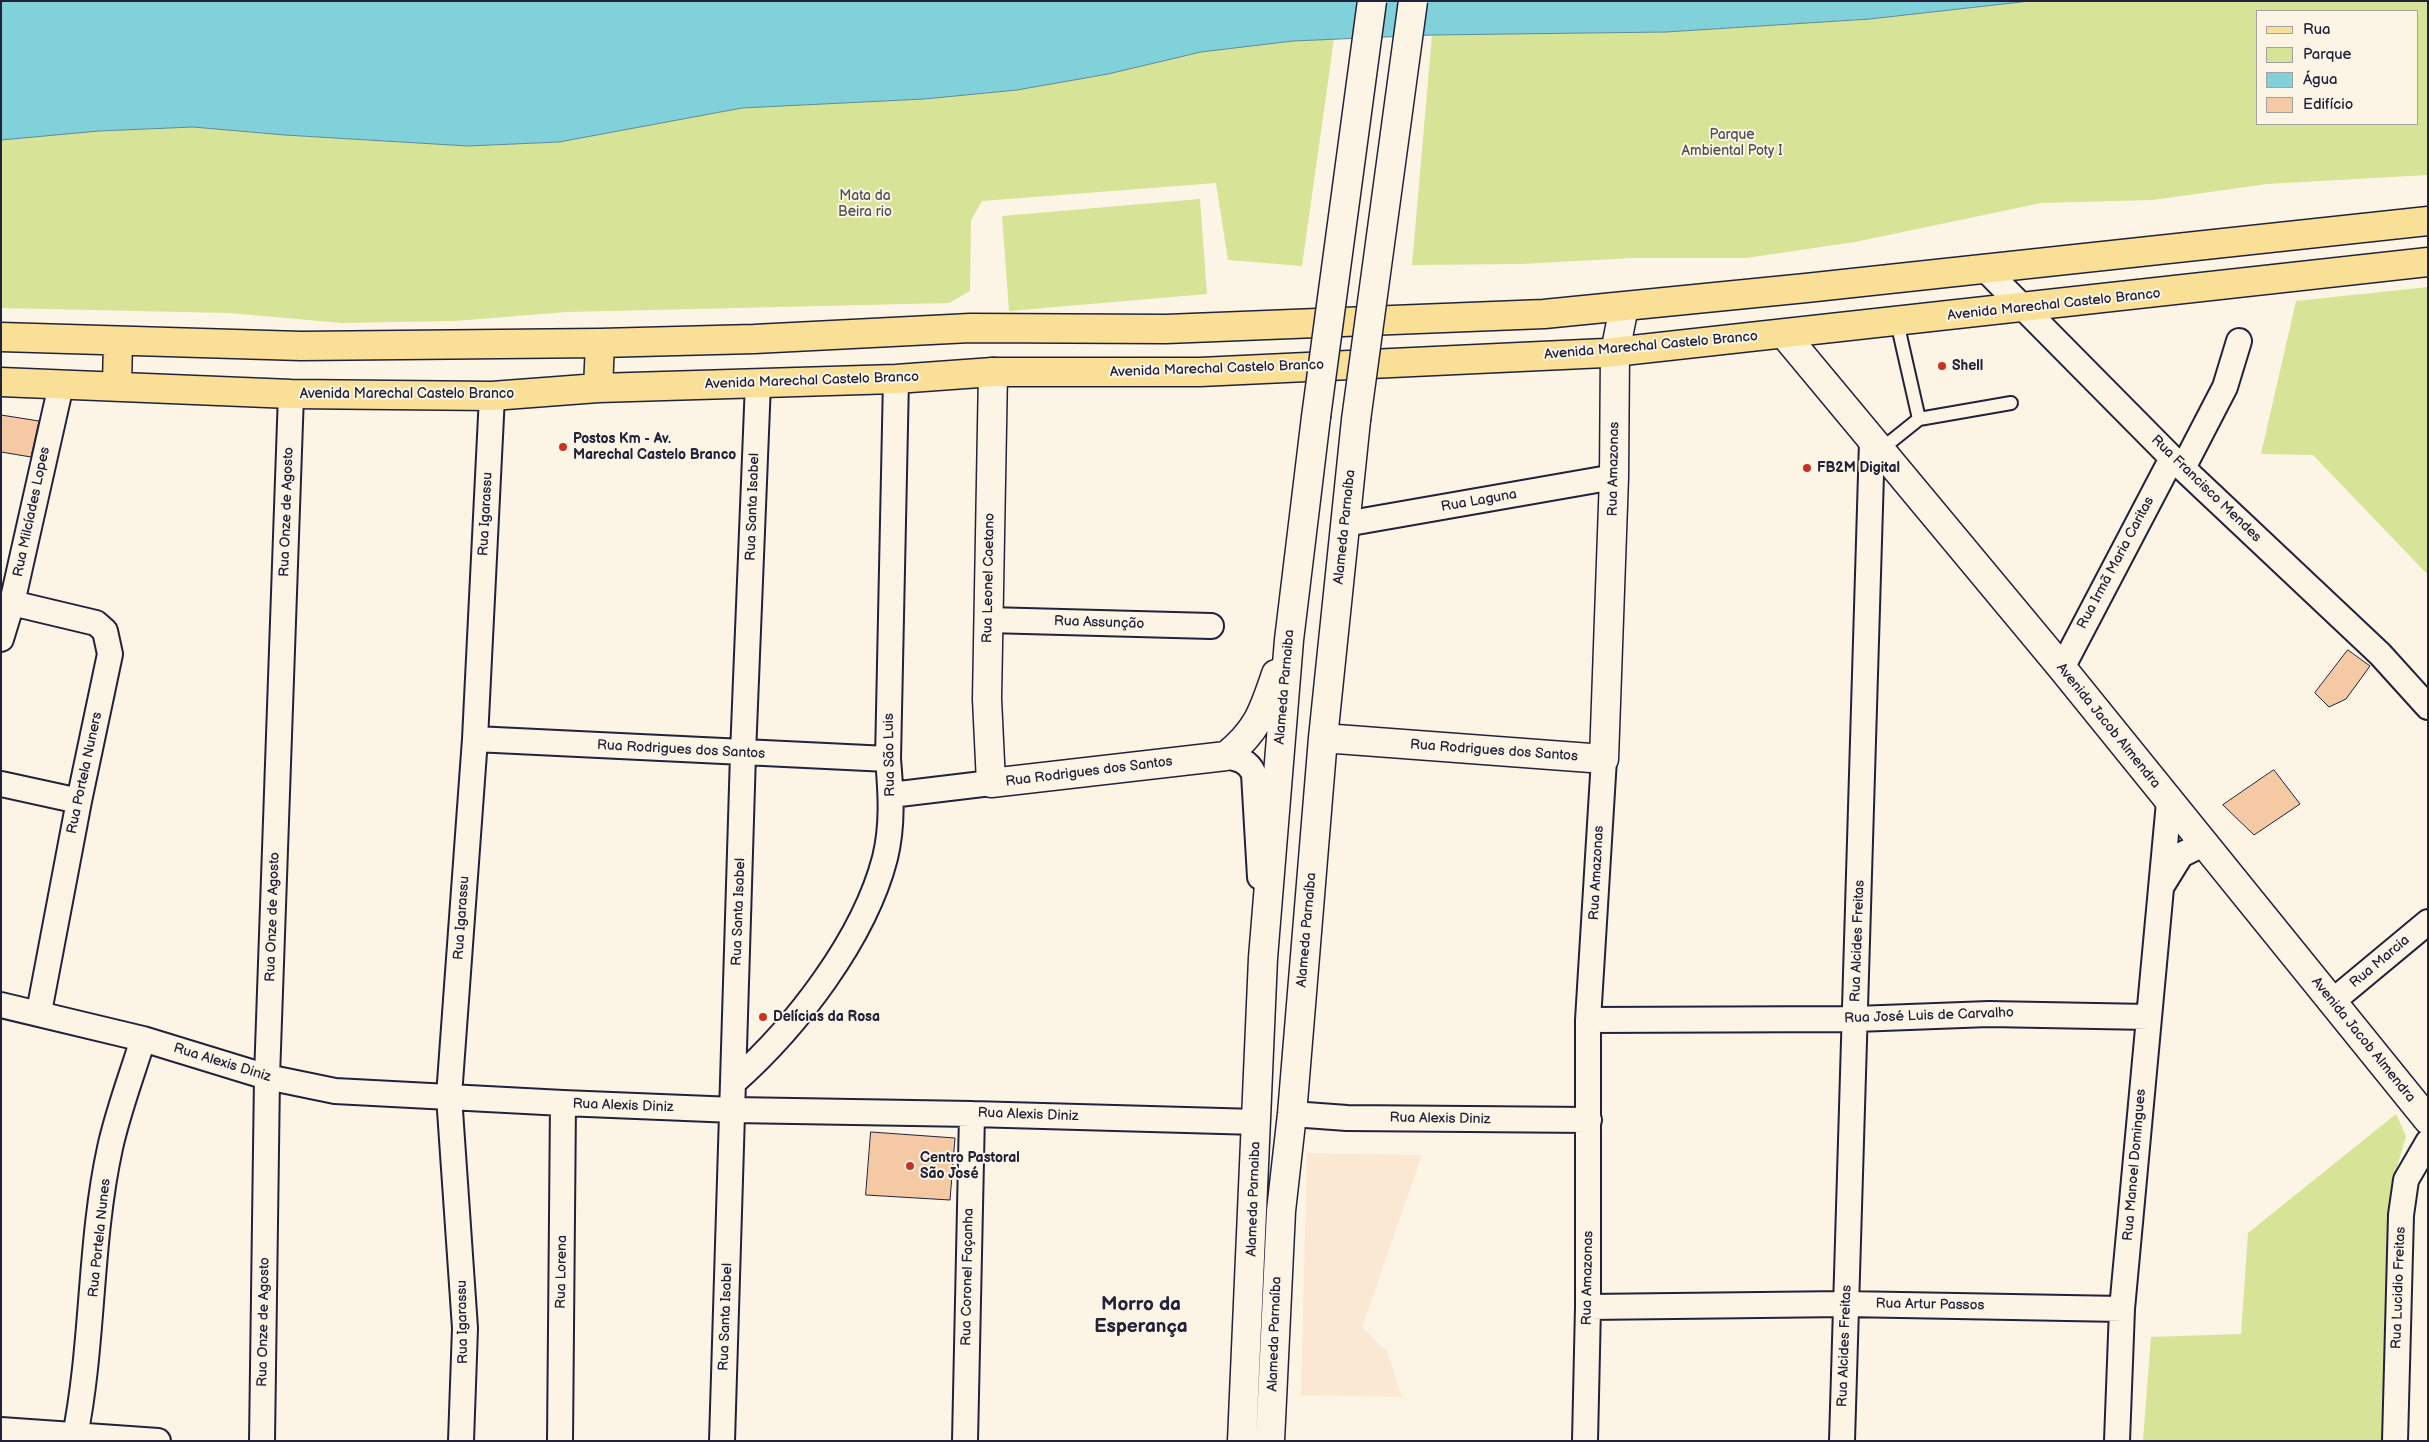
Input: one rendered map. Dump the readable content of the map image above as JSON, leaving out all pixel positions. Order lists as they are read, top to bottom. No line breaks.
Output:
{"streets":{"main road":["Avenida Marechal Castelo Branco","Rua Amazonas","Alameda Parnaíba","Rua Leonel Caetano","Alameda Parnaiba","Avenida Jacob Almendra","Rua Rodrigues dos Santos"],"street":["Rua Francisco Mendes","Rua Laguna","Rua Santa Isabel","Rua Milcíades Lopes","Rua Onze de Agosto","Rua Igarassu","Rua Irmã Maria Caritas","Rua Assunção","Rua São Luis","Rua Portela Nuners","Rua Alcides Freitas","Rua Marcia","Rua José Luis de Carvalho","Rua Alexis Diniz","Rua Manoel Domingues","Rua Portela Nunes","Rua Lorena","Rua Coronel Façanha","Rua Lucidio Freitas","Rua Artur Passos"]},"crossings":[["Avenida Marechal Castelo Branco","Rua Amazonas"],["Avenida Marechal Castelo Branco","Rua Francisco Mendes"],["Avenida Marechal Castelo Branco","Rua Santa Isabel"],["Avenida Marechal Castelo Branco","Rua Milcíades Lopes"],["Avenida Marechal Castelo Branco","Rua Onze de Agosto"],["Avenida Marechal Castelo Branco","Rua Igarassu"],["Avenida Marechal Castelo Branco","Rua Leonel Caetano"],["Avenida Marechal Castelo Branco","Avenida Jacob Almendra"],["Avenida Marechal Castelo Branco","Rua São Luis"],["Rua Amazonas","Rua Laguna"],["Rua Amazonas","Rua Rodrigues dos Santos"],["Rua Amazonas","Rua José Luis de Carvalho"],["Rua Amazonas","Rua Alexis Diniz"],["Rua Amazonas","Rua Artur Passos"],["Rua Francisco Mendes","Rua Irmã Maria Caritas"],["Rua Laguna","Alameda Parnaíba"],["Rua Santa Isabel","Rua Rodrigues dos Santos"],["Rua Santa Isabel","Rua São Luis"],["Rua Santa Isabel","Rua Alexis Diniz"],["Rua Milcíades Lopes","Rua Portela Nuners"],["Rua Onze de Agosto","Rua Alexis Diniz"],["Rua Igarassu","Rua Rodrigues dos Santos"],["Rua Igarassu","Rua Alexis Diniz"],["Alameda Parnaíba","Rua Rodrigues dos Santos"],["Alameda Parnaíba","Rua Alexis Diniz"],["Rua Irmã Maria Caritas","Avenida Jacob Almendra"],["Rua Leonel Caetano","Rua Assunção"],["Rua Leonel Caetano","Rua Rodrigues dos Santos"],["Alameda Parnaiba","Rua Rodrigues dos Santos"],["Alameda Parnaiba","Rua Alexis Diniz"],["Avenida Jacob Almendra","Rua Alcides Freitas"],["Avenida Jacob Almendra","Rua Marcia"],["Avenida Jacob Almendra","Rua Manoel Domingues"],["Rua Rodrigues dos Santos","Rua São Luis"],["Rua Portela Nuners","Rua Alexis Diniz"],["Rua Alcides Freitas","Rua José Luis de Carvalho"],["Rua Alcides Freitas","Rua Artur Passos"],["Rua José Luis de Carvalho","Rua Manoel Domingues"],["Rua Alexis Diniz","Rua Portela Nunes"],["Rua Alexis Diniz","Rua Lorena"],["Rua Alexis Diniz","Rua Coronel Façanha"],["Rua Manoel Domingues","Rua Artur Passos"]],"districts":["Morro da Esperança"],"parks":["Parque Ambiental Poty I","Mata da Beira rio"],"places":["Shell","Postos Km - Av. Marechal Castelo Branco","FB2M Digital","Delícias da Rosa","Centro Pastoral São José"],"legend":["Rua","Parque","Água","Edifício"]}
